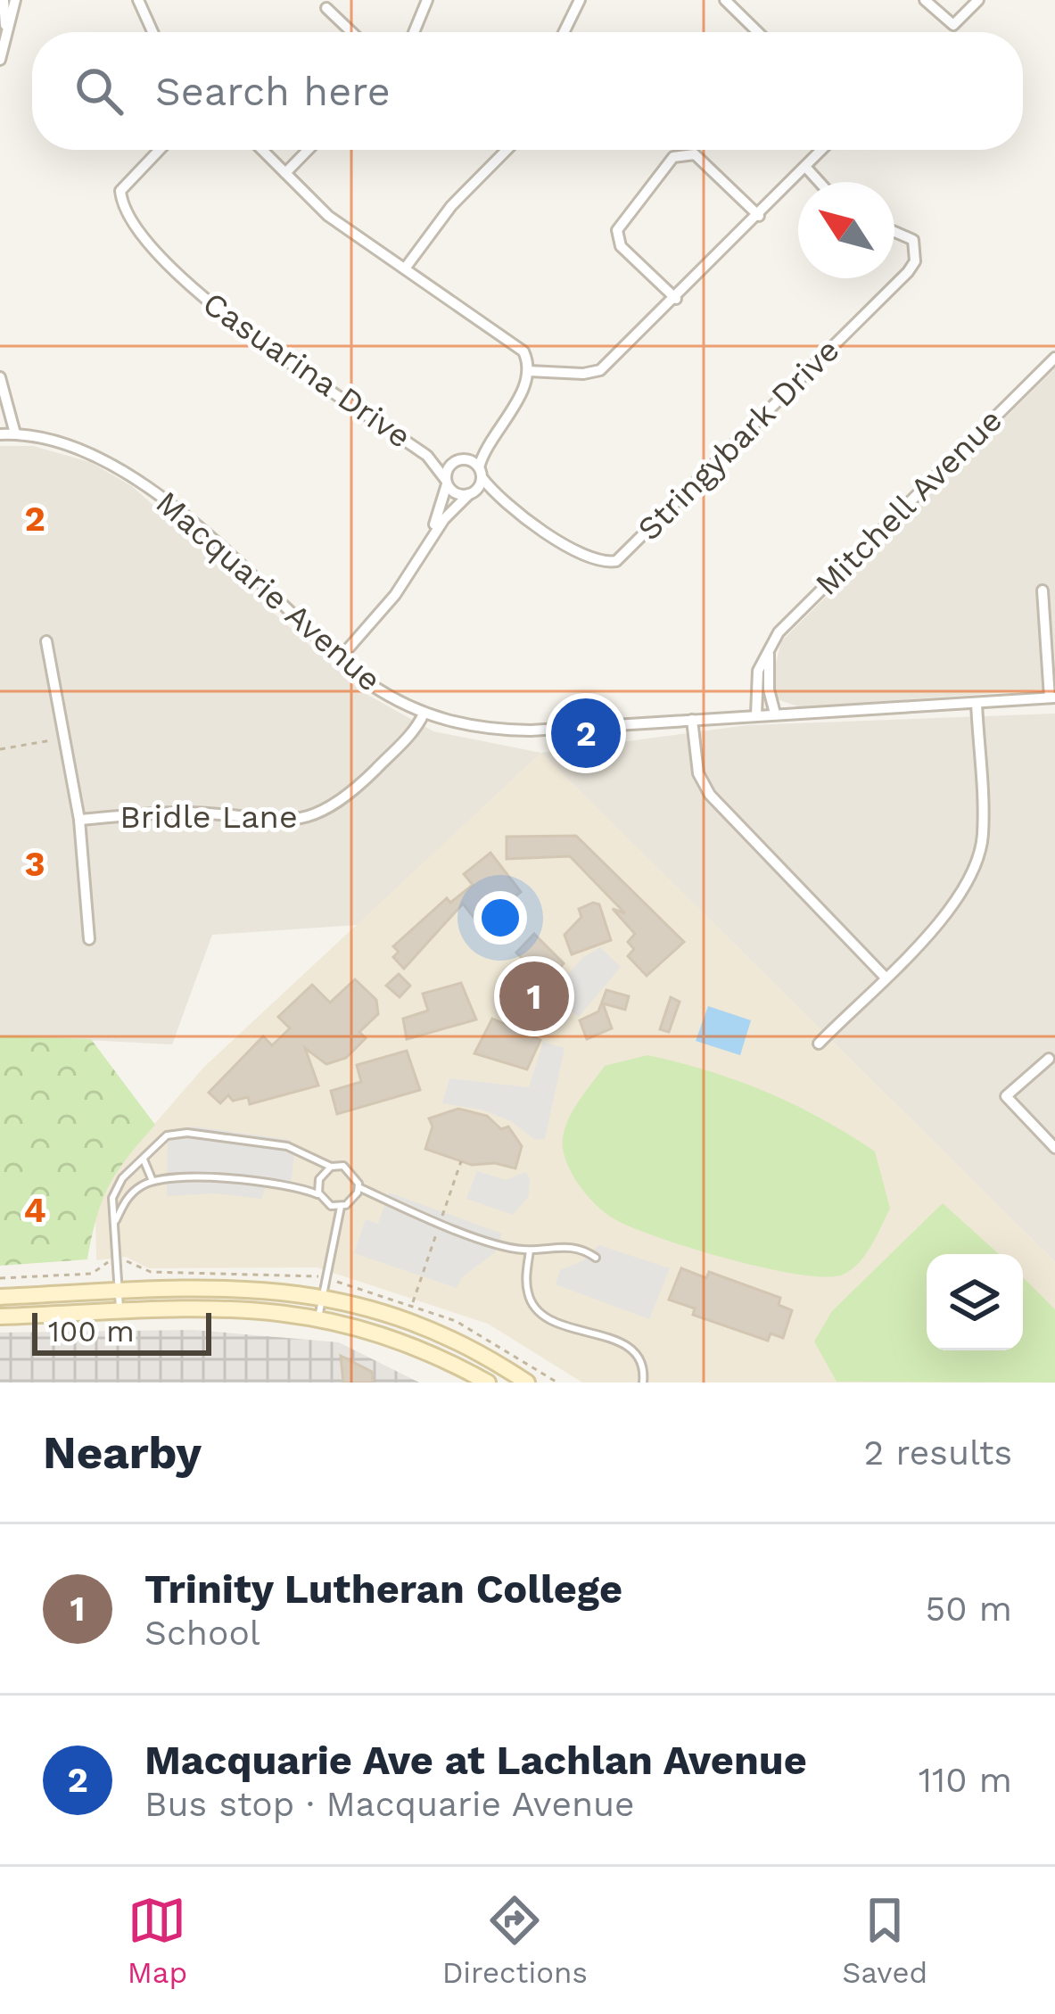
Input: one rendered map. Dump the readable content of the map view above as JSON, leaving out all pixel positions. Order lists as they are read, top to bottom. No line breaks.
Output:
{"streets":{"street":["Casuarina Drive","Stringybark Drive","Mitchell Avenue","Macquarie Avenue","Bridle Lane"]},"crossings":[["Casuarina Drive","Stringybark Drive"],["Mitchell Avenue","Macquarie Avenue"],["Macquarie Avenue","Bridle Lane"]],"scale_bar":"100 m","north":"top left","page":{"search":"Search here","pins":["2","1"],"scale":"100 m","heading":["Nearby","2 results"],"list":[{"mark":"1","name":"Trinity Lutheran College","note":"School","value":"50 m"},{"mark":"2","name":"Macquarie Ave at Lachlan Avenue","note":"Bus stop · Macquarie Avenue","value":"110 m"}],"nav":["Map","Directions","Saved"]},"grid":{"rows":["2","3","4"]}}
